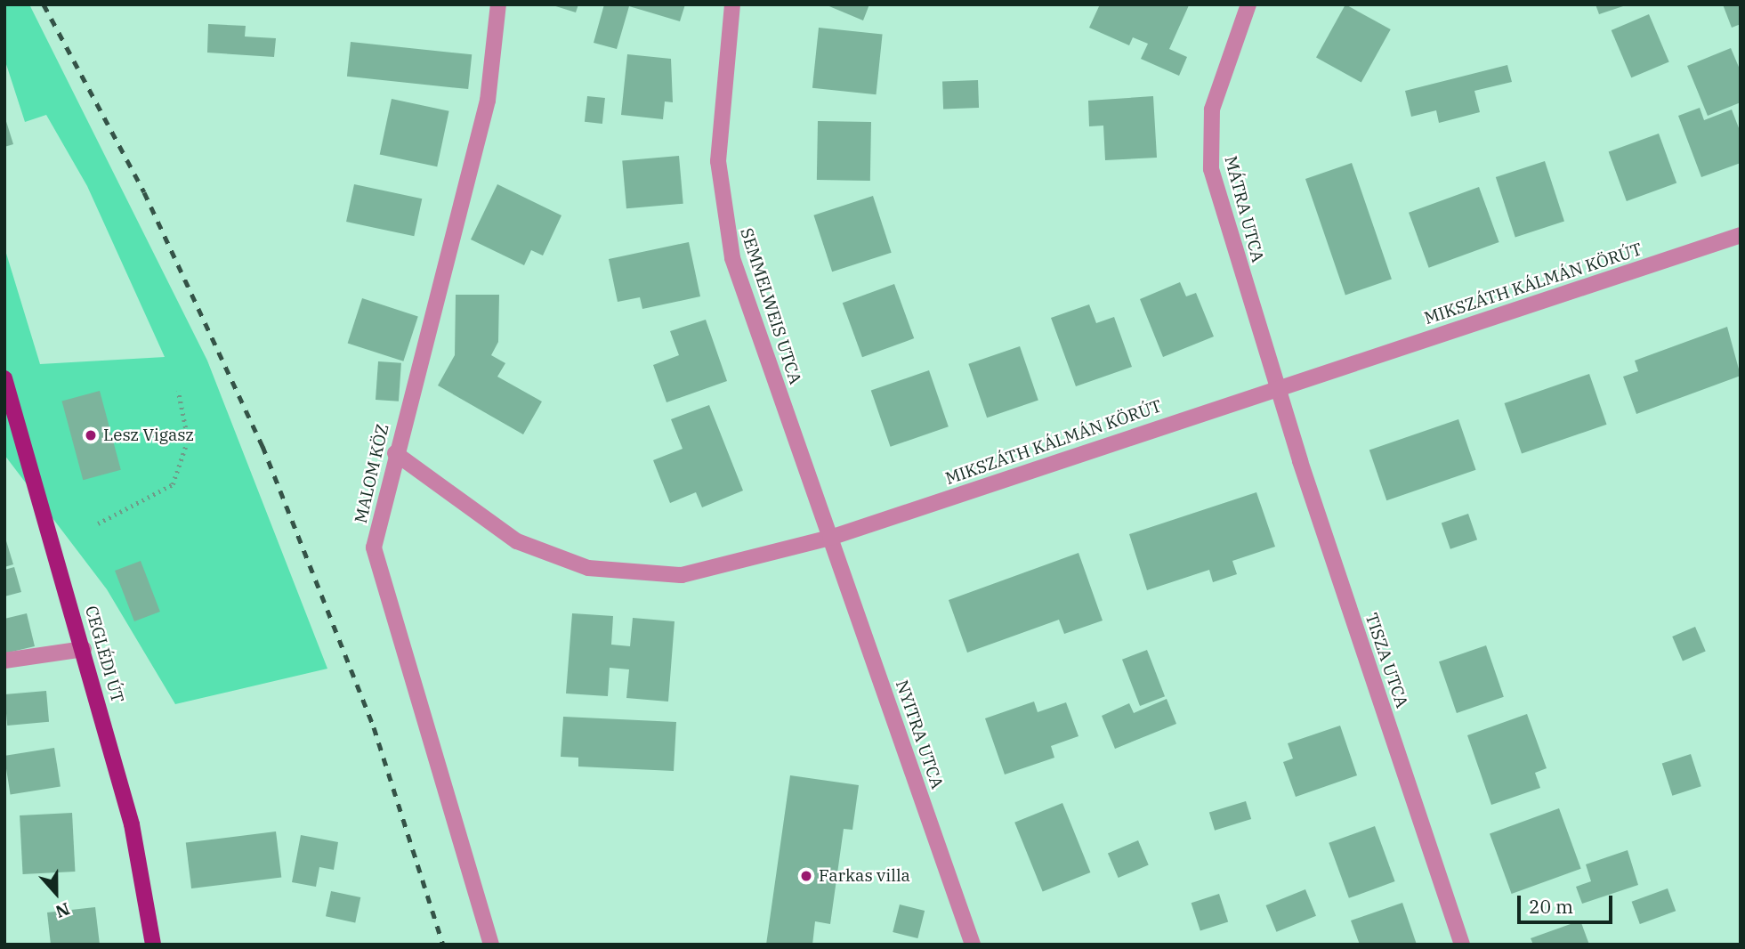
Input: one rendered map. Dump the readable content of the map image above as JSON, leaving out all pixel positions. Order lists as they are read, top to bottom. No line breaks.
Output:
{"streets":{"main road":["CEGLÉDI ÚT"],"street":["MÁTRA UTCA","MIKSZÁTH KÁLMÁN KÖRÚT","SEMMELWEIS UTCA","MALOM KÖZ","TISZA UTCA","NYITRA UTCA"]},"crossings":[["MÁTRA UTCA","MIKSZÁTH KÁLMÁN KÖRÚT"],["MÁTRA UTCA","TISZA UTCA"],["MIKSZÁTH KÁLMÁN KÖRÚT","SEMMELWEIS UTCA"],["MIKSZÁTH KÁLMÁN KÖRÚT","MALOM KÖZ"],["MIKSZÁTH KÁLMÁN KÖRÚT","TISZA UTCA"],["MIKSZÁTH KÁLMÁN KÖRÚT","NYITRA UTCA"],["SEMMELWEIS UTCA","NYITRA UTCA"]],"places":["Lesz Vigasz","Farkas villa"],"scale_bar":"20 m","north":"bottom"}
